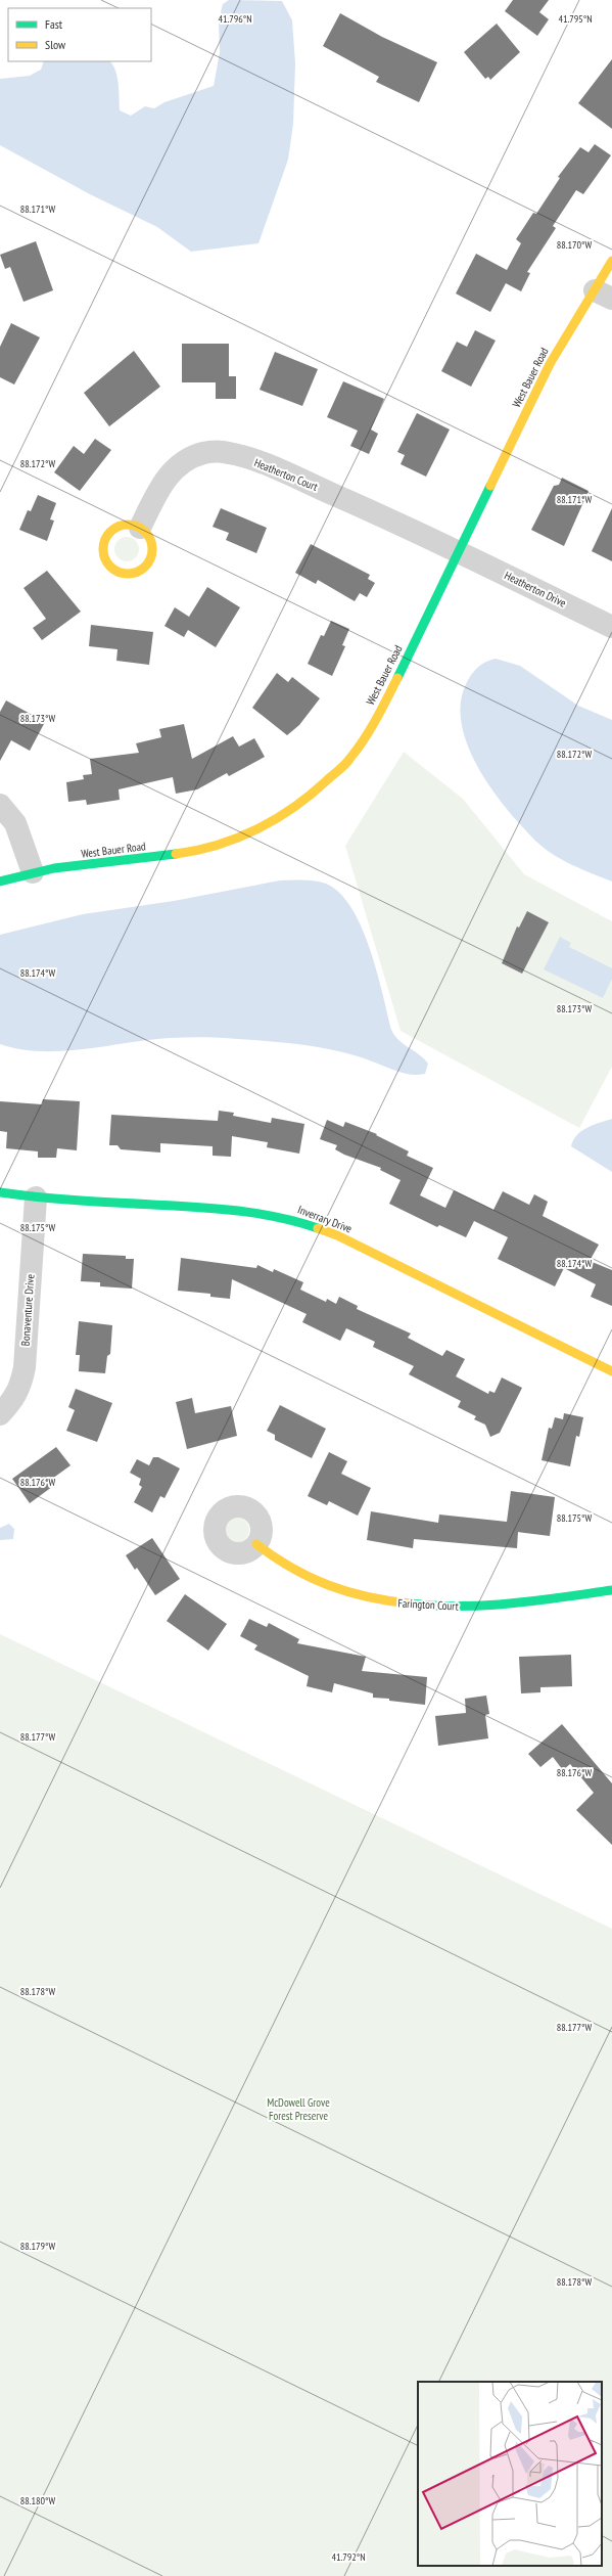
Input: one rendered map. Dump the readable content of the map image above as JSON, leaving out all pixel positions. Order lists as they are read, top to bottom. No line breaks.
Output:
{"streets":{"street":["West Bauer Road","Heatherton Court","Heatherton Drive","Inverrary Drive","Bonaventure Drive","Farington Court"]},"crossings":[["West Bauer Road","Heatherton Court"],["West Bauer Road","Heatherton Drive"],["Heatherton Court","Heatherton Drive"],["Inverrary Drive","Bonaventure Drive"]],"parks":["McDowell Grove Forest Preserve"],"legend":["Fast","Slow"],"coordinates":["41.796°N","41.795°N","88.171°W","88.170°W","88.172°W","88.173°W","88.174°W","88.175°W","88.176°W","88.177°W","88.178°W","88.179°W","88.180°W","41.792°N"]}
